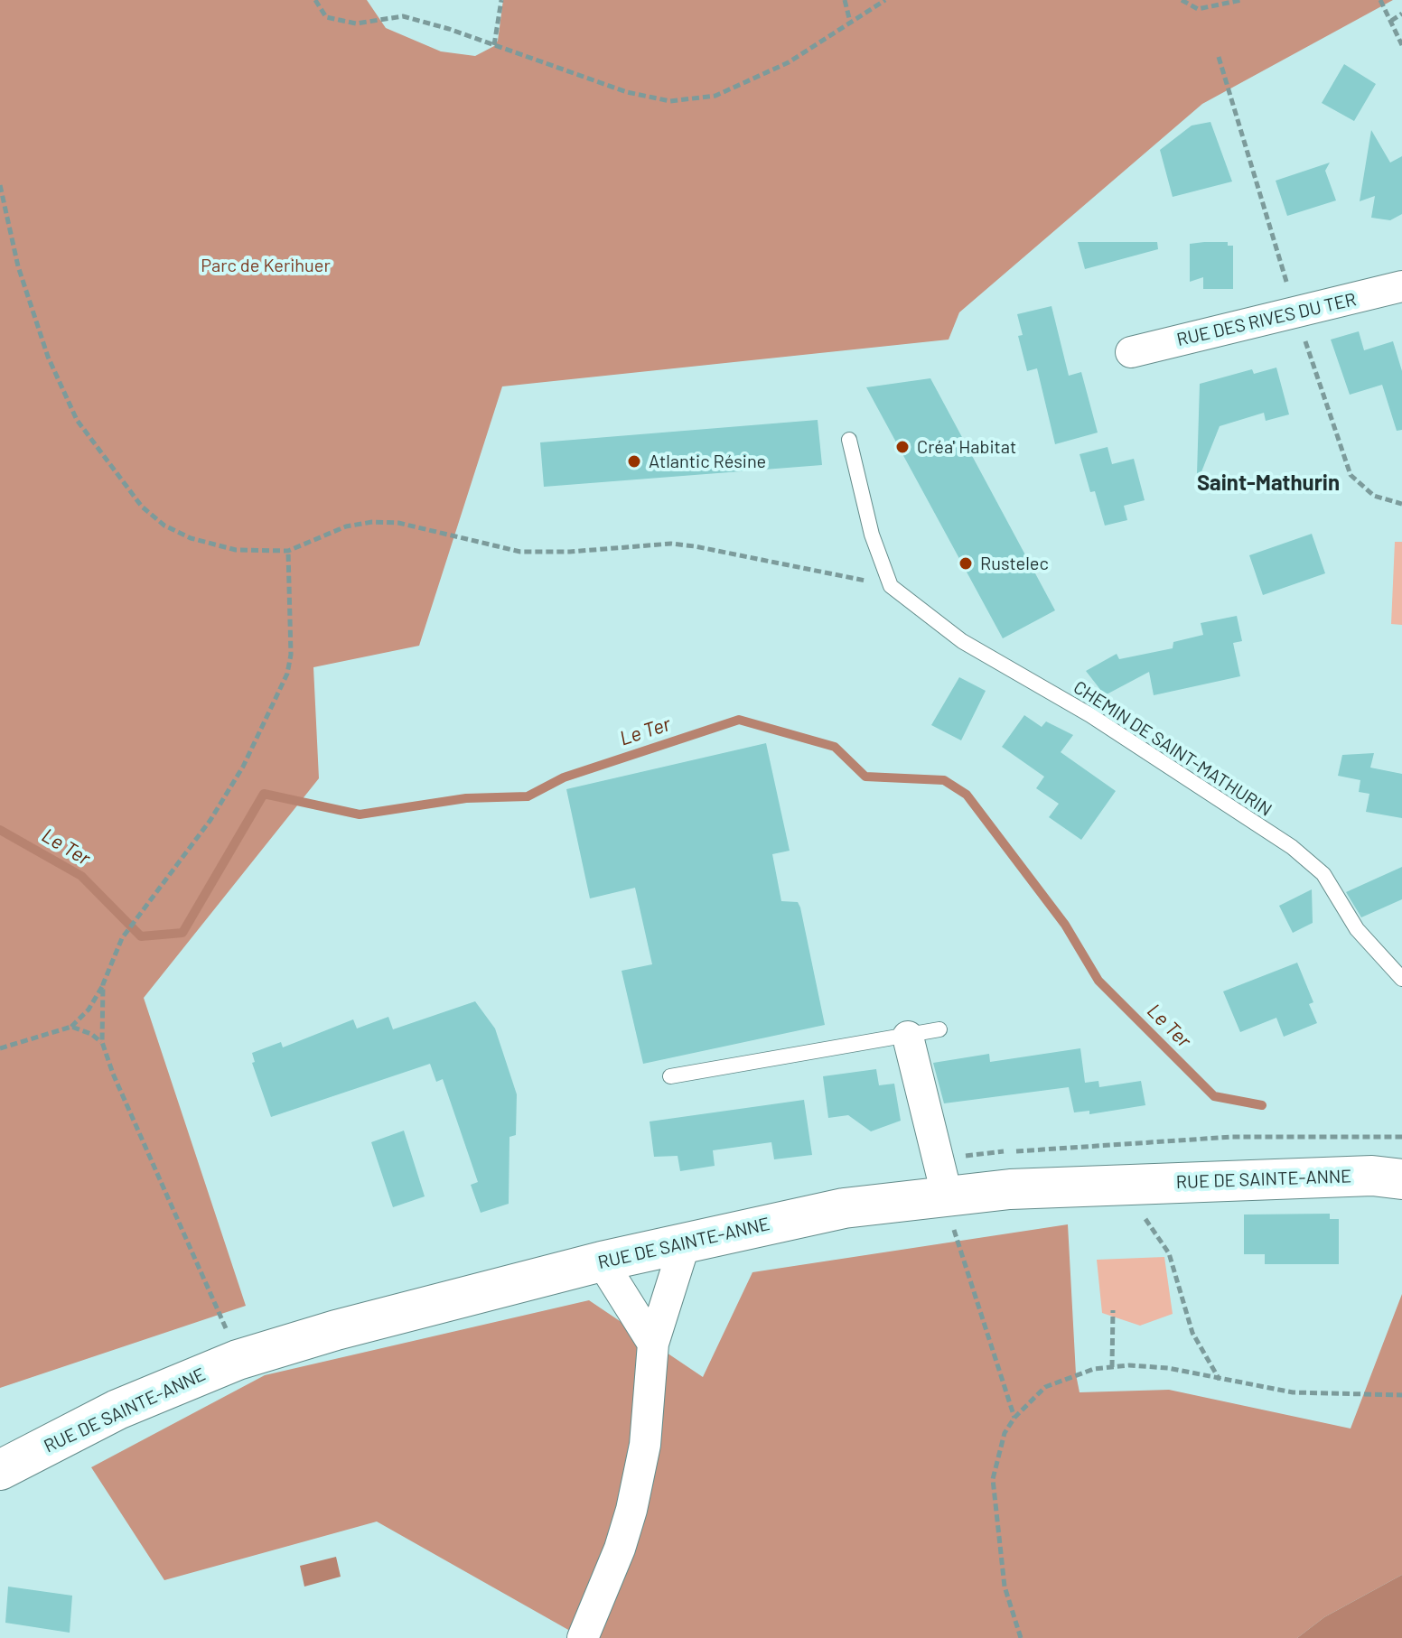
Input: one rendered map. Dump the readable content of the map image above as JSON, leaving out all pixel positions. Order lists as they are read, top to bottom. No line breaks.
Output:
{"streets":{"street":["RUE DES RIVES DU TER","RUE DE SAINTE-ANNE"],"lane":["CHEMIN DE SAINT-MATHURIN"]},"districts":["Saint-Mathurin"],"water":["Le Ter"],"parks":["Parc de Kerihuer"],"places":["Créa' Habitat","Atlantic Résine","Rustelec"]}
